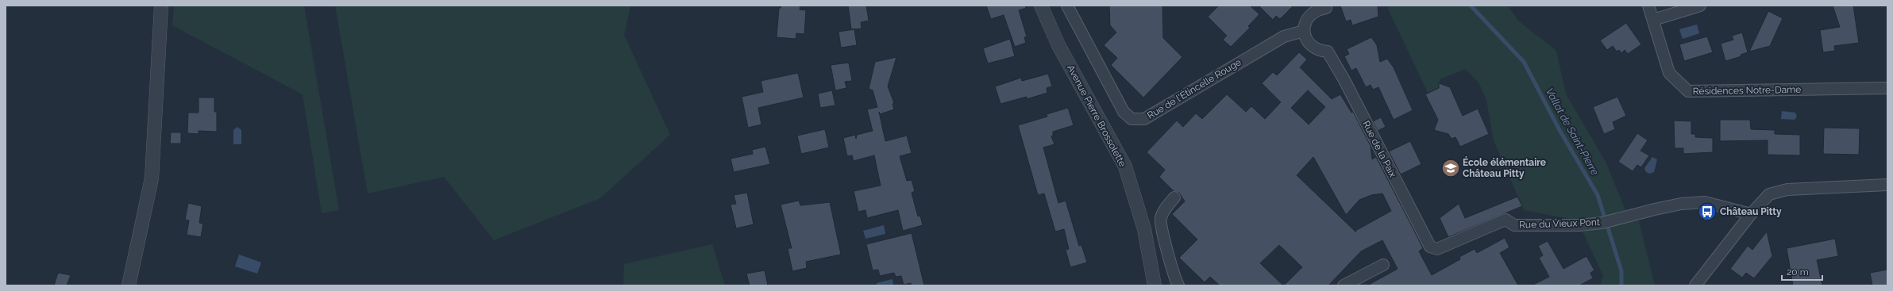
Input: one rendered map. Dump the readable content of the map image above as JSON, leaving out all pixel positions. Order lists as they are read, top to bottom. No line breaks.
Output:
{"streets":{"street":["Rue de l'Étincelle Rouge","Résidences Notre-Dame","Avenue Pierre Brossolette","Rue de la Paix","Rue du Vieux Pont"]},"crossings":[["Rue de l'Étincelle Rouge","Rue de la Paix"],["Rue de la Paix","Rue du Vieux Pont"]],"water":["Vallat de Saint-Pierre"],"places":{"school or university":["École élémentaire Château Pitty"],"bus stop":["Château Pitty"]},"scale_bar":"20 m"}
